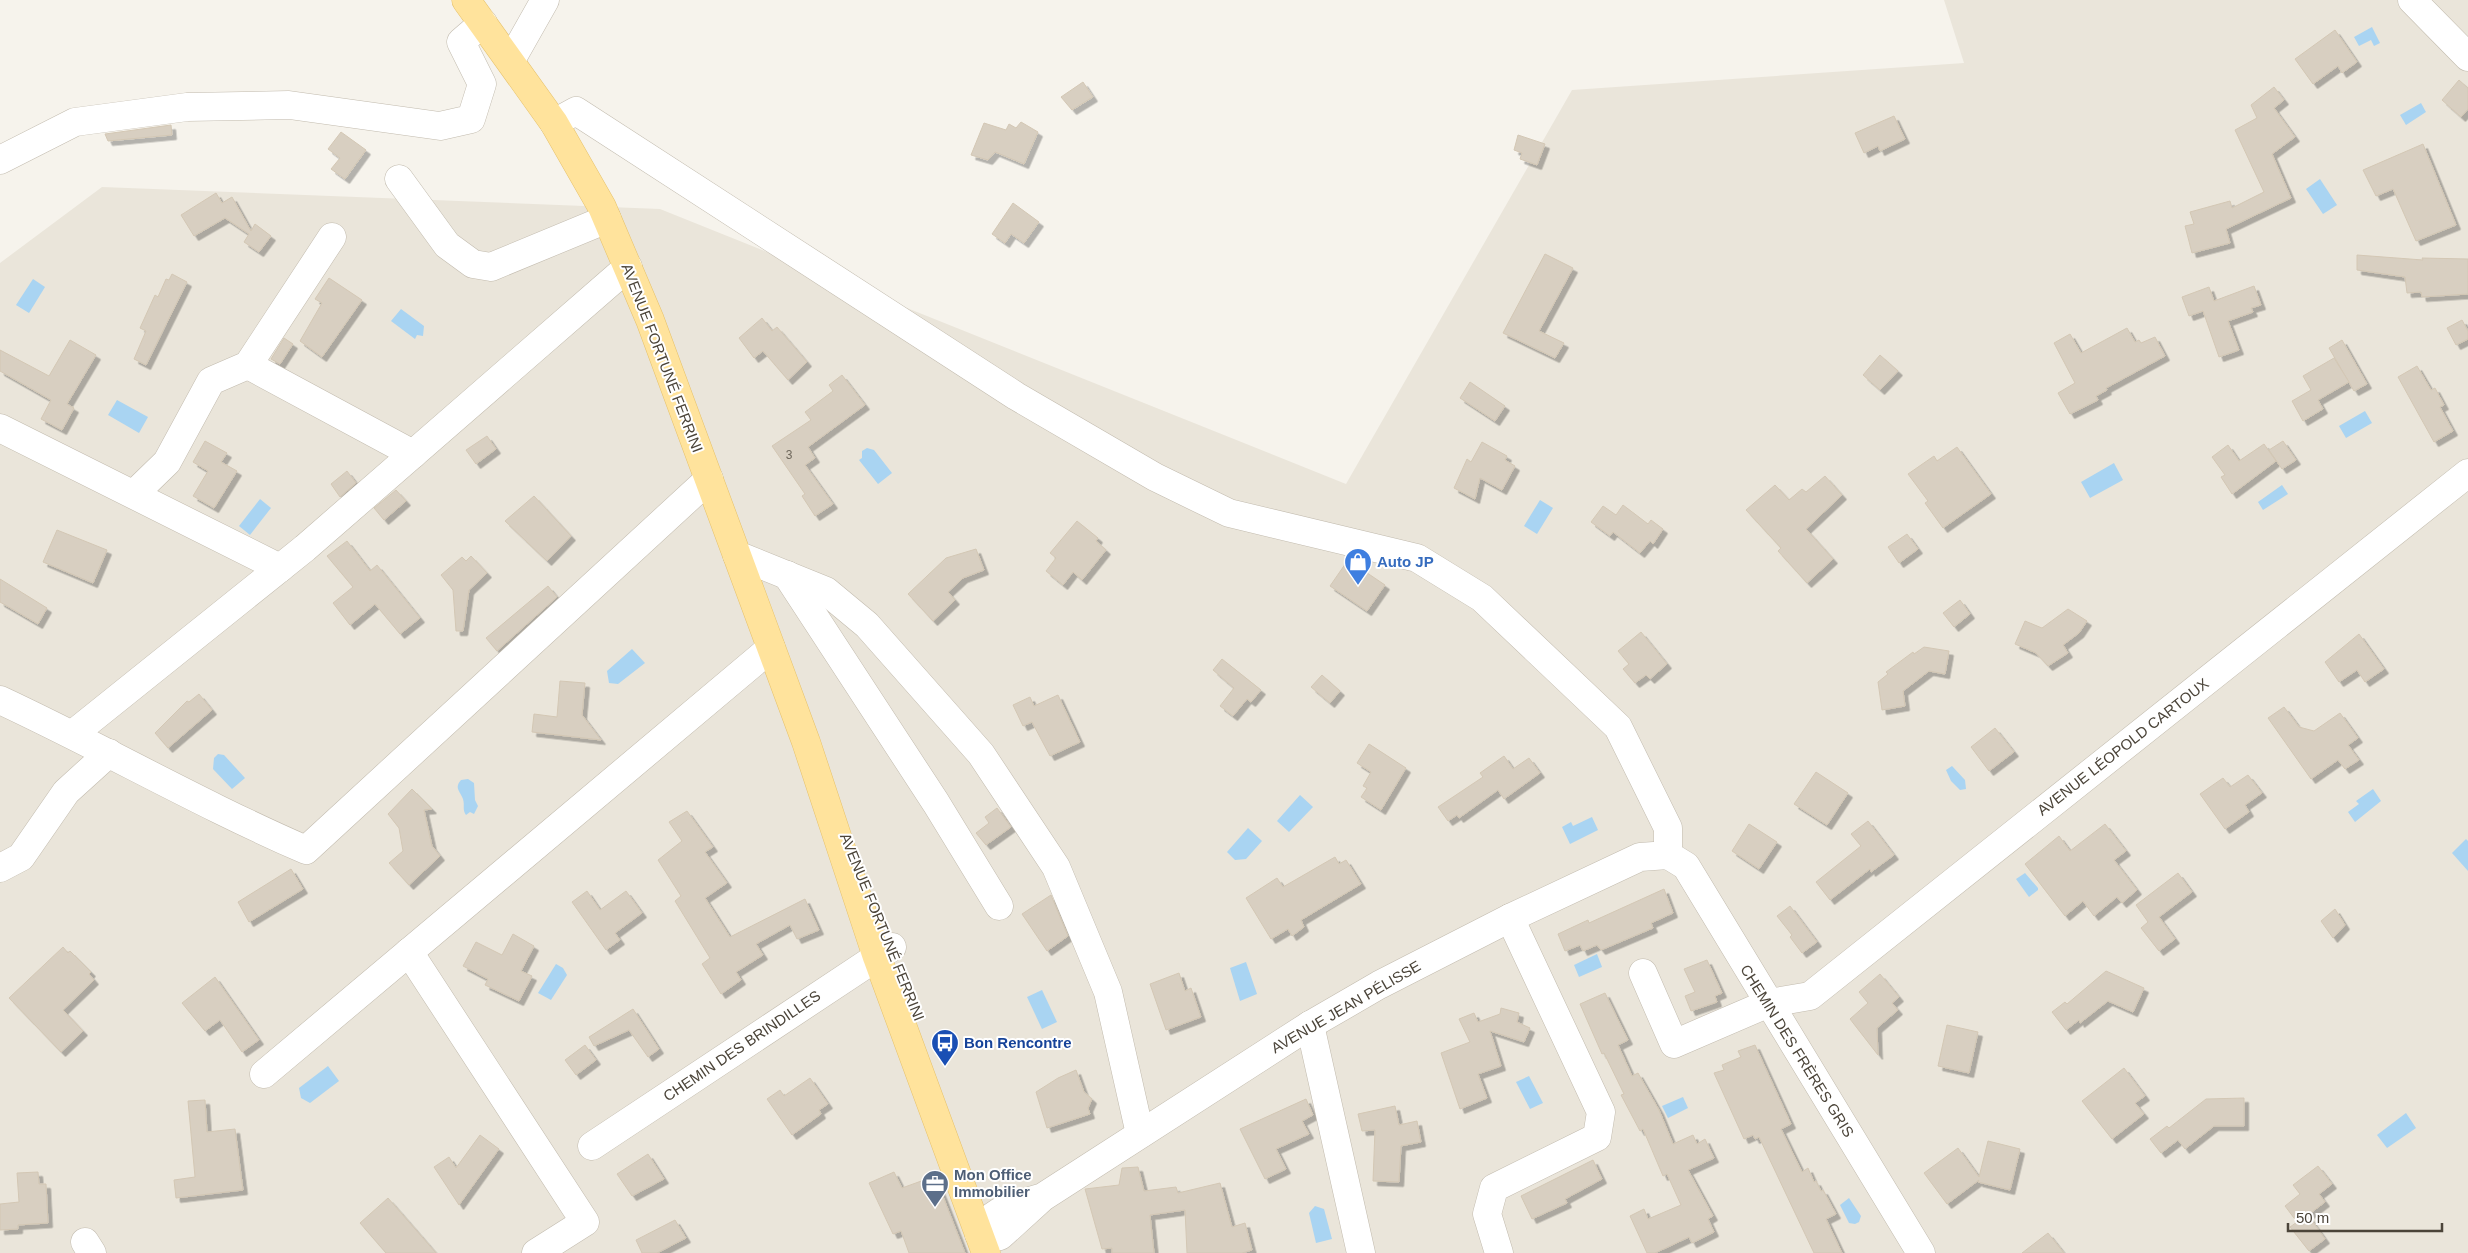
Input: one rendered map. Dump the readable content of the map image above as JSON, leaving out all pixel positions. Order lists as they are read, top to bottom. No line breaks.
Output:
{"streets":{"main road":["AVENUE FORTUNÉ FERRINI"],"street":["AVENUE LÉOPOLD CARTOUX","AVENUE JEAN PÉLISSE","CHEMIN DES BRINDILLES","CHEMIN DES FRÈRES GRIS"]},"crossings":[["AVENUE FORTUNÉ FERRINI","AVENUE JEAN PÉLISSE"],["AVENUE FORTUNÉ FERRINI","CHEMIN DES BRINDILLES"],["AVENUE LÉOPOLD CARTOUX","CHEMIN DES FRÈRES GRIS"],["AVENUE JEAN PÉLISSE","CHEMIN DES FRÈRES GRIS"]],"places":{"shop":["Auto JP"],"bus stop":["Bon Rencontre"],"office":["Mon Office Immobilier"]},"house_numbers":["3"],"scale_bar":"50 m"}
